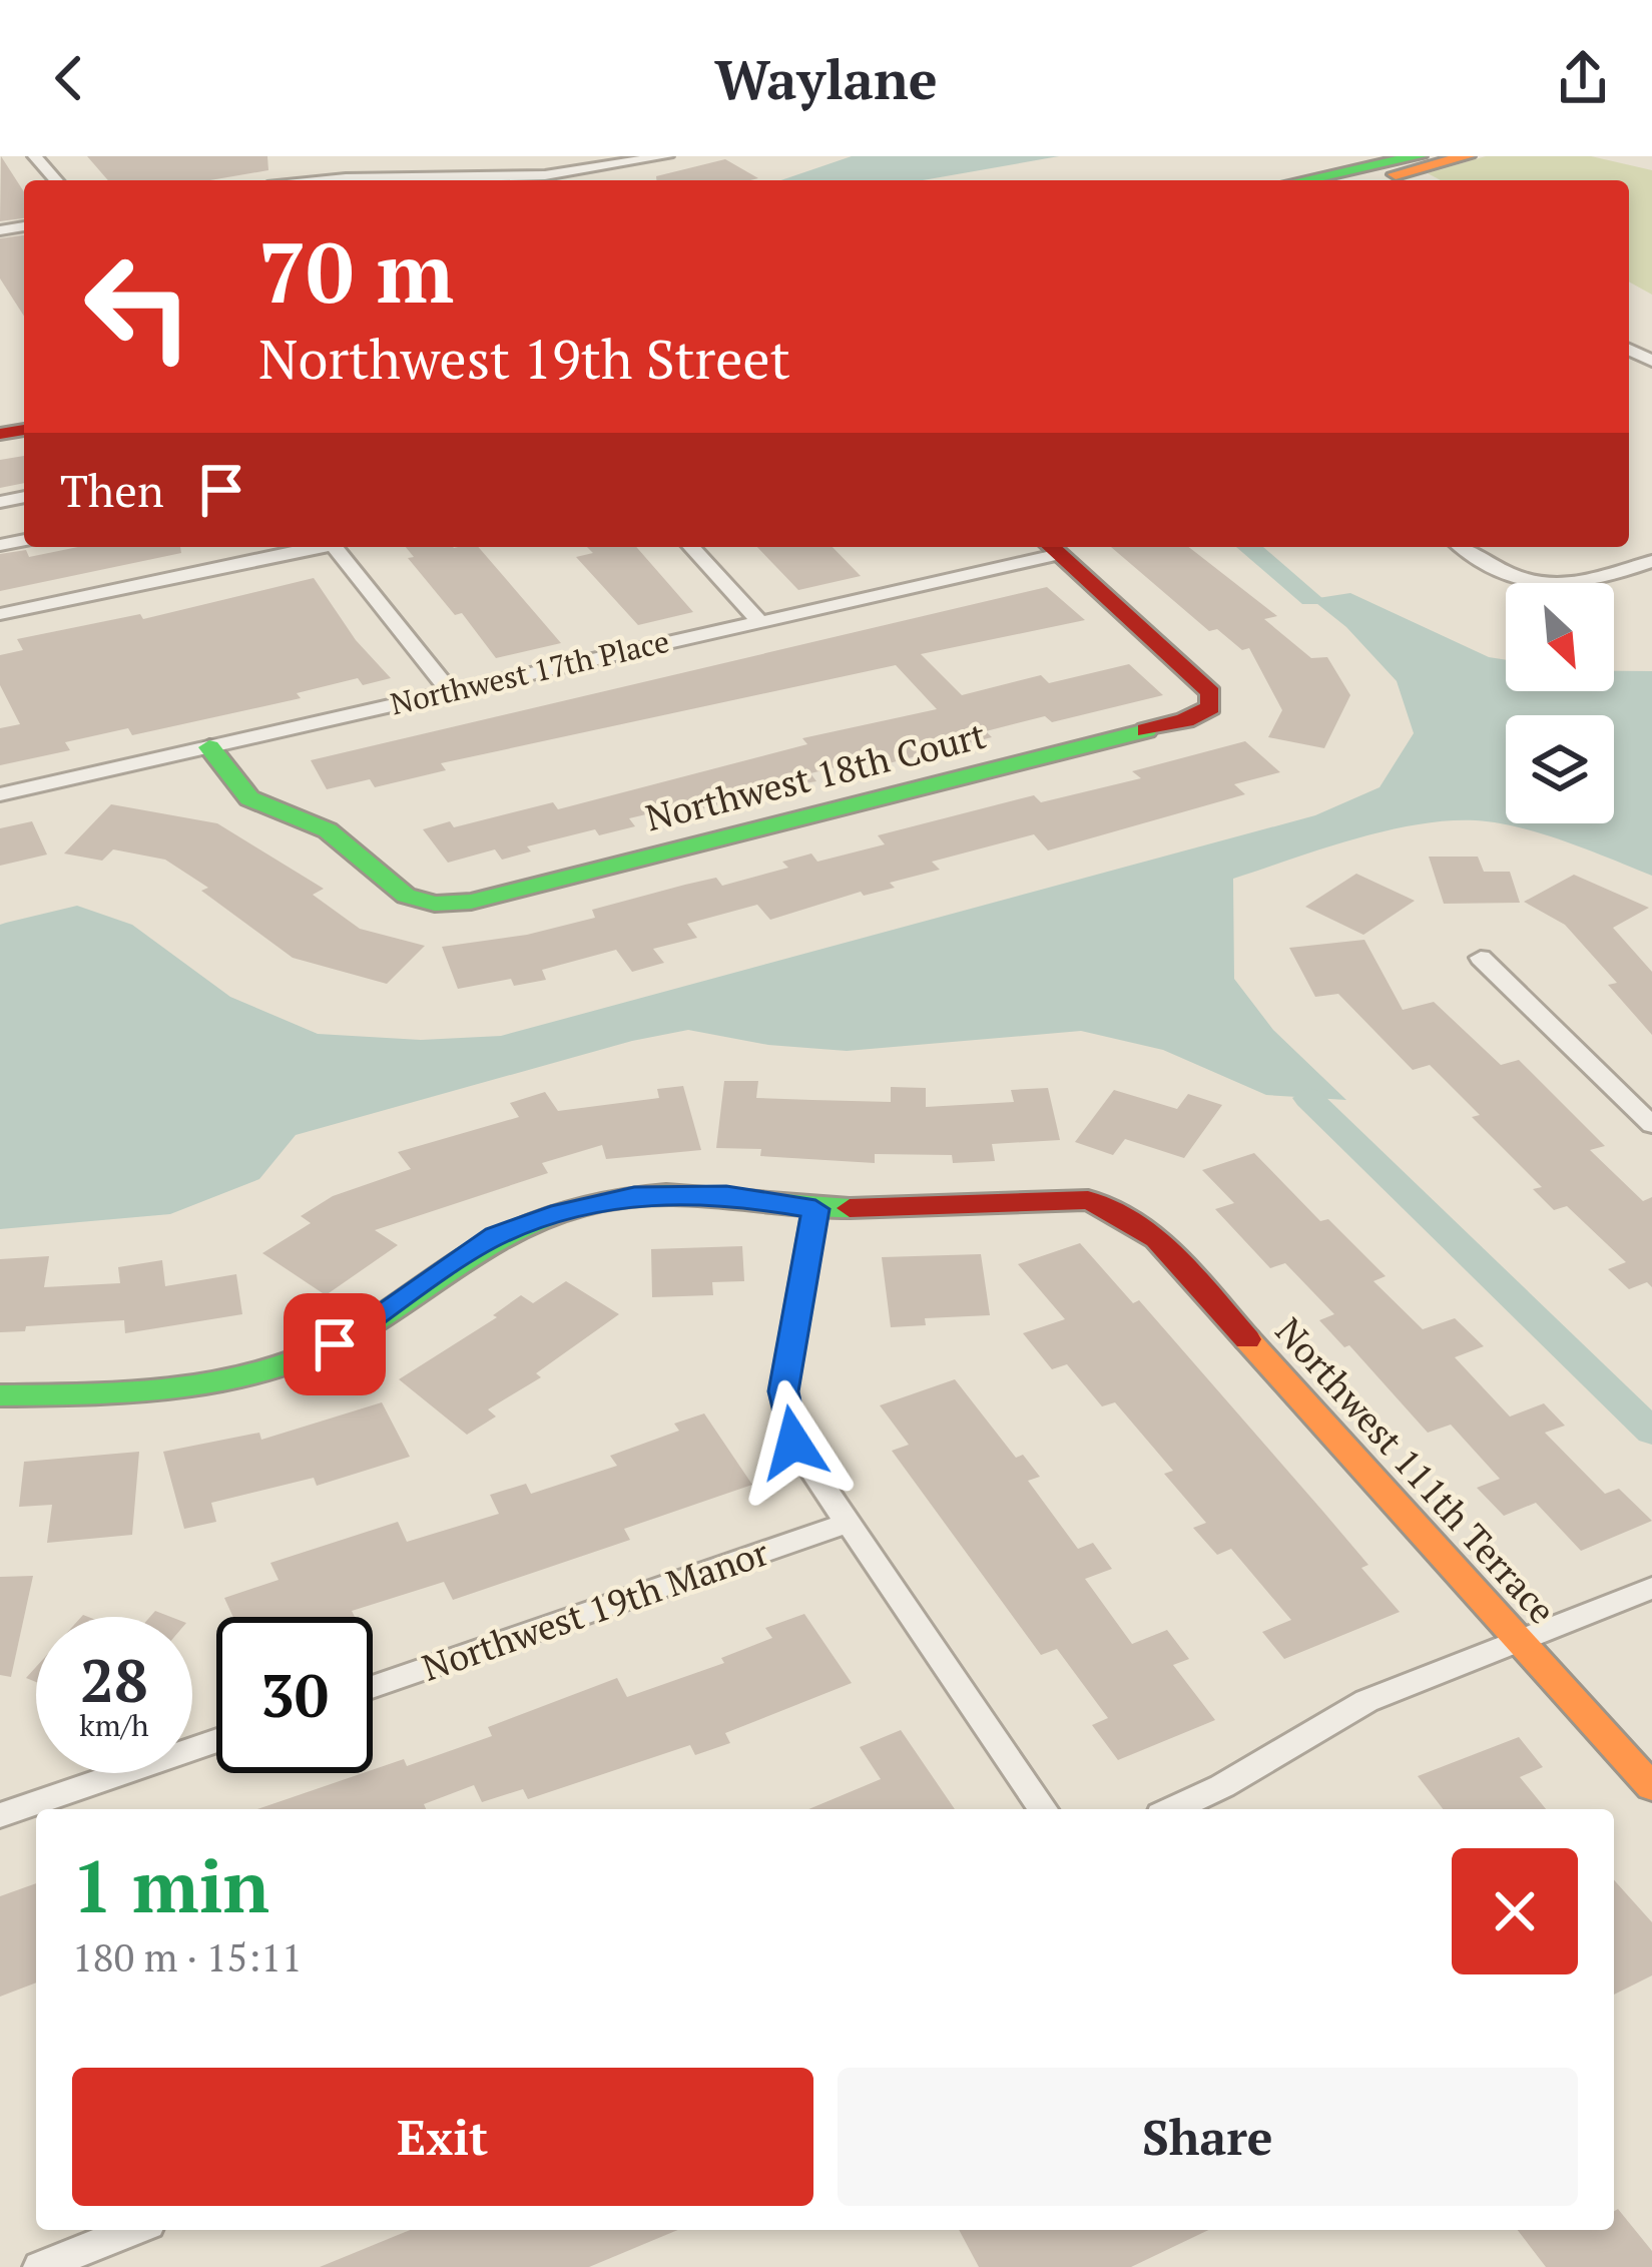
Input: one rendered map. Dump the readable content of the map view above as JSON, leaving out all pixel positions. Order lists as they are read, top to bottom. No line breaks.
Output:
{"streets":{"street":["Northwest 17th Place","Northwest 18th Court","Northwest 111th Terrace","Northwest 19th Manor"]},"crossings":[["Northwest 17th Place","Northwest 18th Court"]],"north":"bottom right","page":{"header":"Waylane","turn":["70 m","Northwest 19th Street"],"then":"Then","speed":"28 km/h","limit":"30","heading":["1 min","180 m · 15:11"],"buttons":["Exit","Share"]}}
